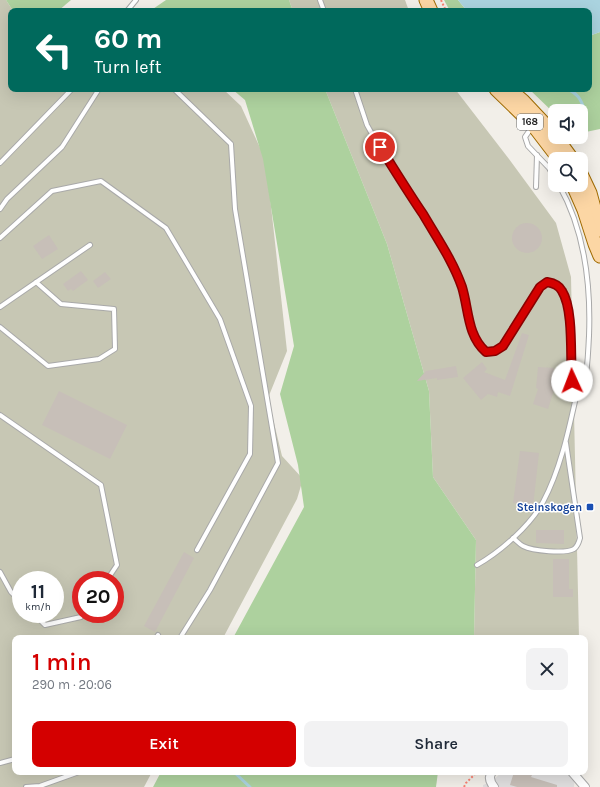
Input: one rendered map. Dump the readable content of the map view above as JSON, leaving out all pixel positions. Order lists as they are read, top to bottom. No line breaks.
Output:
{"streets":{"main road":["168"]},"places":{"transit":["Steinskogen"]},"page":{"turn":["60 m","Turn left"],"speed":"11 km/h","limit":"20","heading":["1 min","290 m · 20:06"],"buttons":["Exit","Share"]}}
